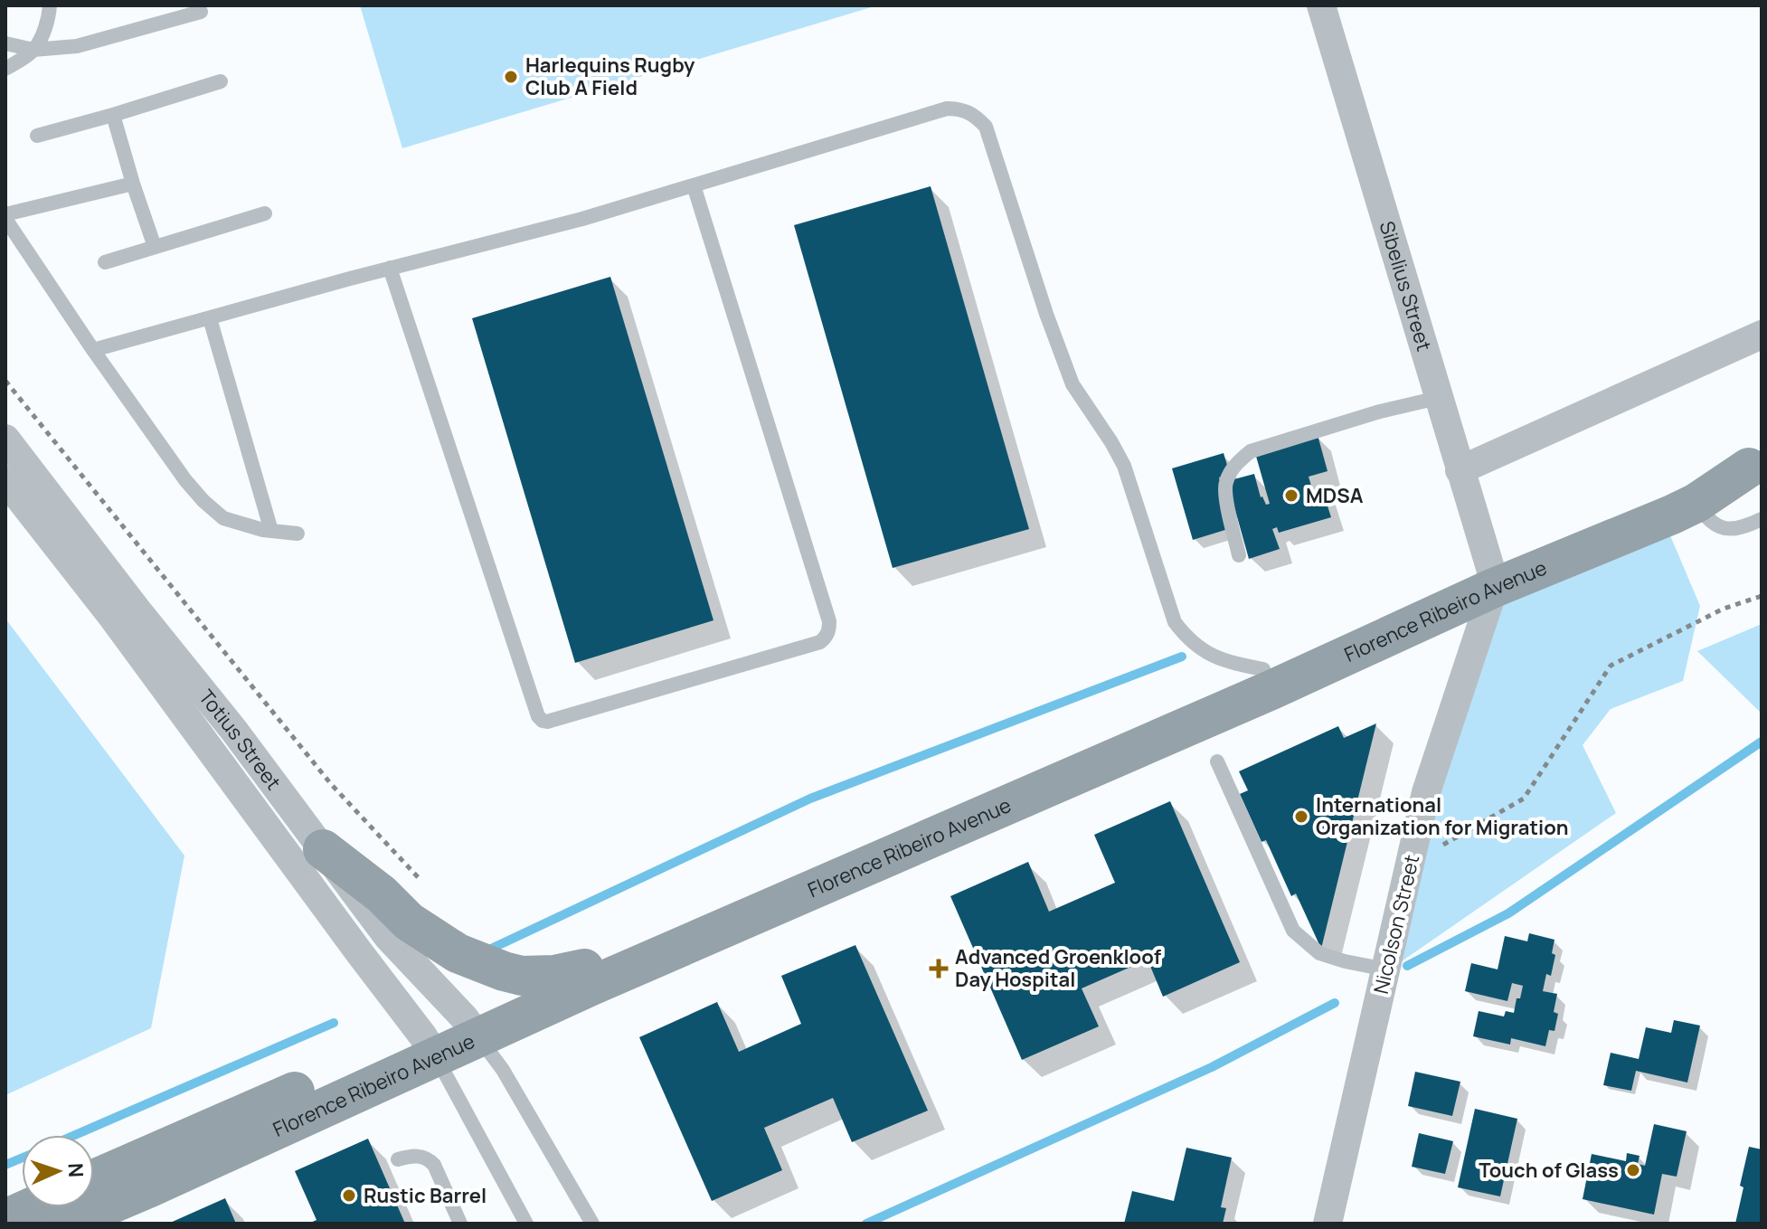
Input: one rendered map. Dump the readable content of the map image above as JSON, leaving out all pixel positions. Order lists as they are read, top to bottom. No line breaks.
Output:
{"streets":{"main road":["Florence Ribeiro Avenue"],"street":["Sibelius Street","Totius Street","Nicolson Street"]},"crossings":[["Sibelius Street","Florence Ribeiro Avenue"],["Sibelius Street","Nicolson Street"],["Florence Ribeiro Avenue","Totius Street"],["Florence Ribeiro Avenue","Nicolson Street"]],"places":{"other":["Harlequins Rugby Club A Field","MDSA","International Organization for Migration","Touch of Glass","Rustic Barrel"],"health":["Advanced Groenkloof Day Hospital"]},"north":"right"}
